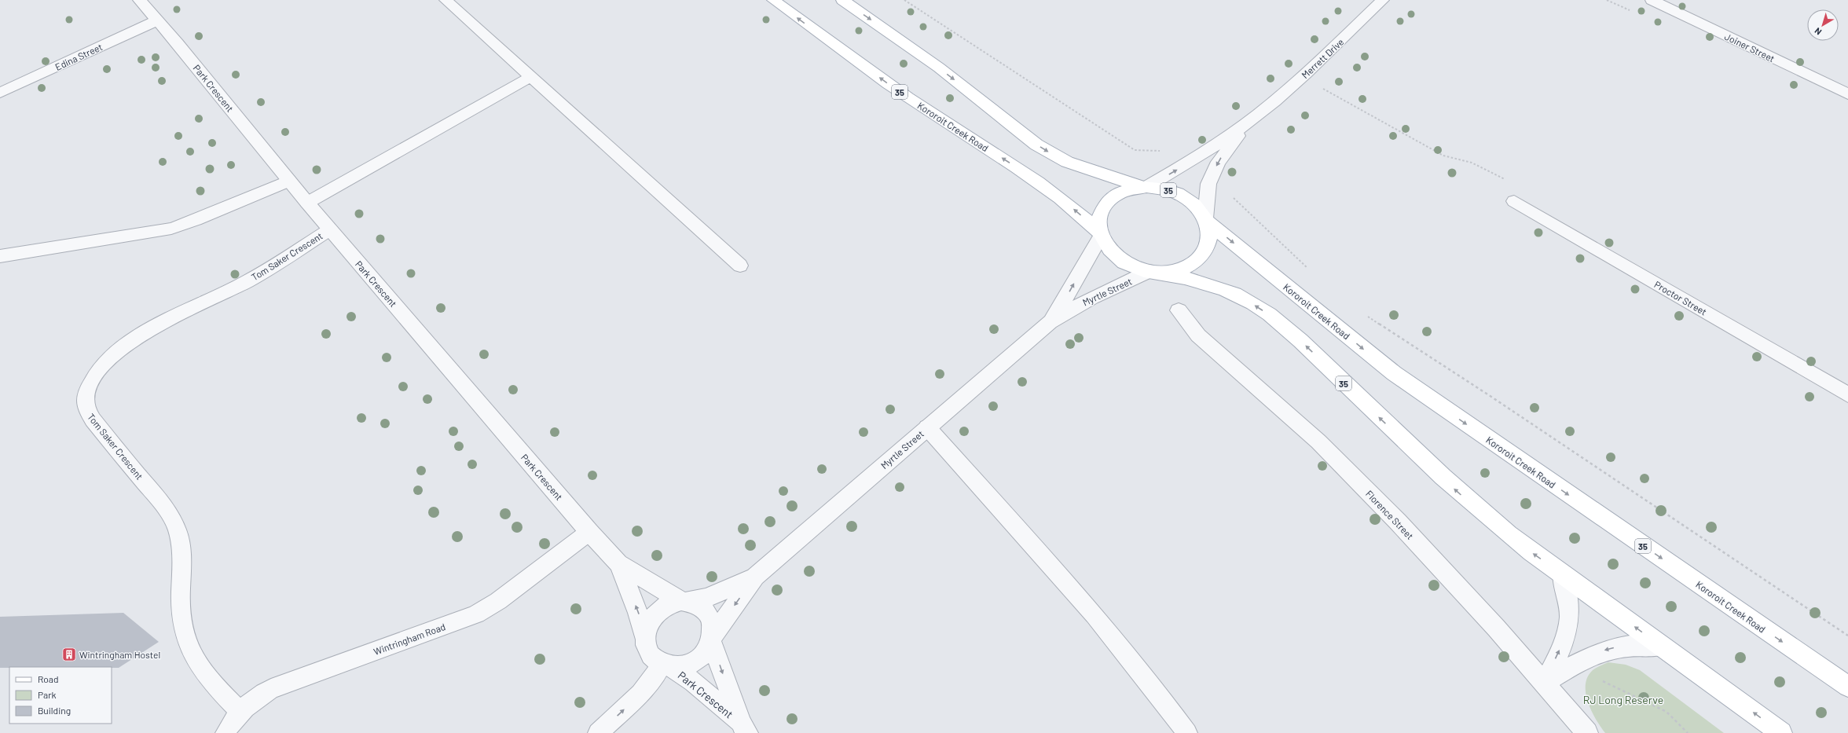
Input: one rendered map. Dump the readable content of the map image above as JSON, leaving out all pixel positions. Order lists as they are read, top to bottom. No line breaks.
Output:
{"streets":{"main road":["35","Kororoit Creek Road"],"street":["Joiner Street","Edina Street","Merrett Drive","Park Crescent","Myrtle Street","Proctor Street","Florence Street"],"lane":["Tom Saker Crescent","Wintringham Road"]},"crossings":[["Edina Street","Park Crescent"],["Merrett Drive","35"],["Merrett Drive","Kororoit Creek Road"],["Merrett Drive","Myrtle Street"],["Park Crescent","Tom Saker Crescent"],["Park Crescent","Myrtle Street"],["Park Crescent","Wintringham Road"],["35","Kororoit Creek Road"],["35","Myrtle Street"],["Kororoit Creek Road","Myrtle Street"],["Tom Saker Crescent","Wintringham Road"]],"parks":["RJ Long Reserve"],"places":{"building":["Wintringham Hostel"]},"legend":["Road","Park","Building"],"north":"bottom left"}
